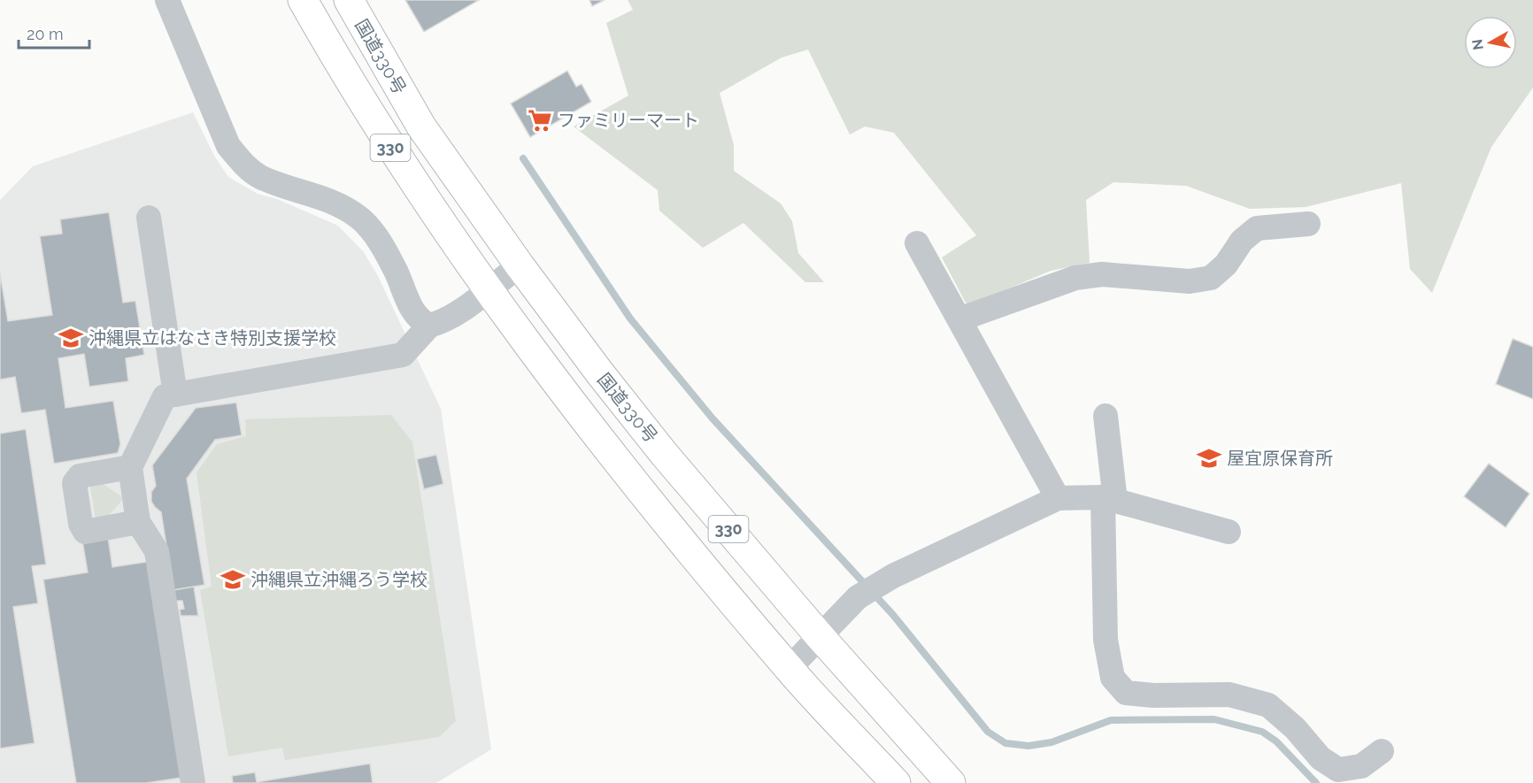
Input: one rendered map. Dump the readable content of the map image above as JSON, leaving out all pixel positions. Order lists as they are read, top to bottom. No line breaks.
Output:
{"streets":{"highway":["国道330号","330"]},"places":{"supermarket":["ファミリーマート"],"school or university":["沖縄県立はなさき特別支援学校","屋宜原保育所","沖縄県立沖縄ろう学校"]},"scale_bar":"20 m","north":"left"}
